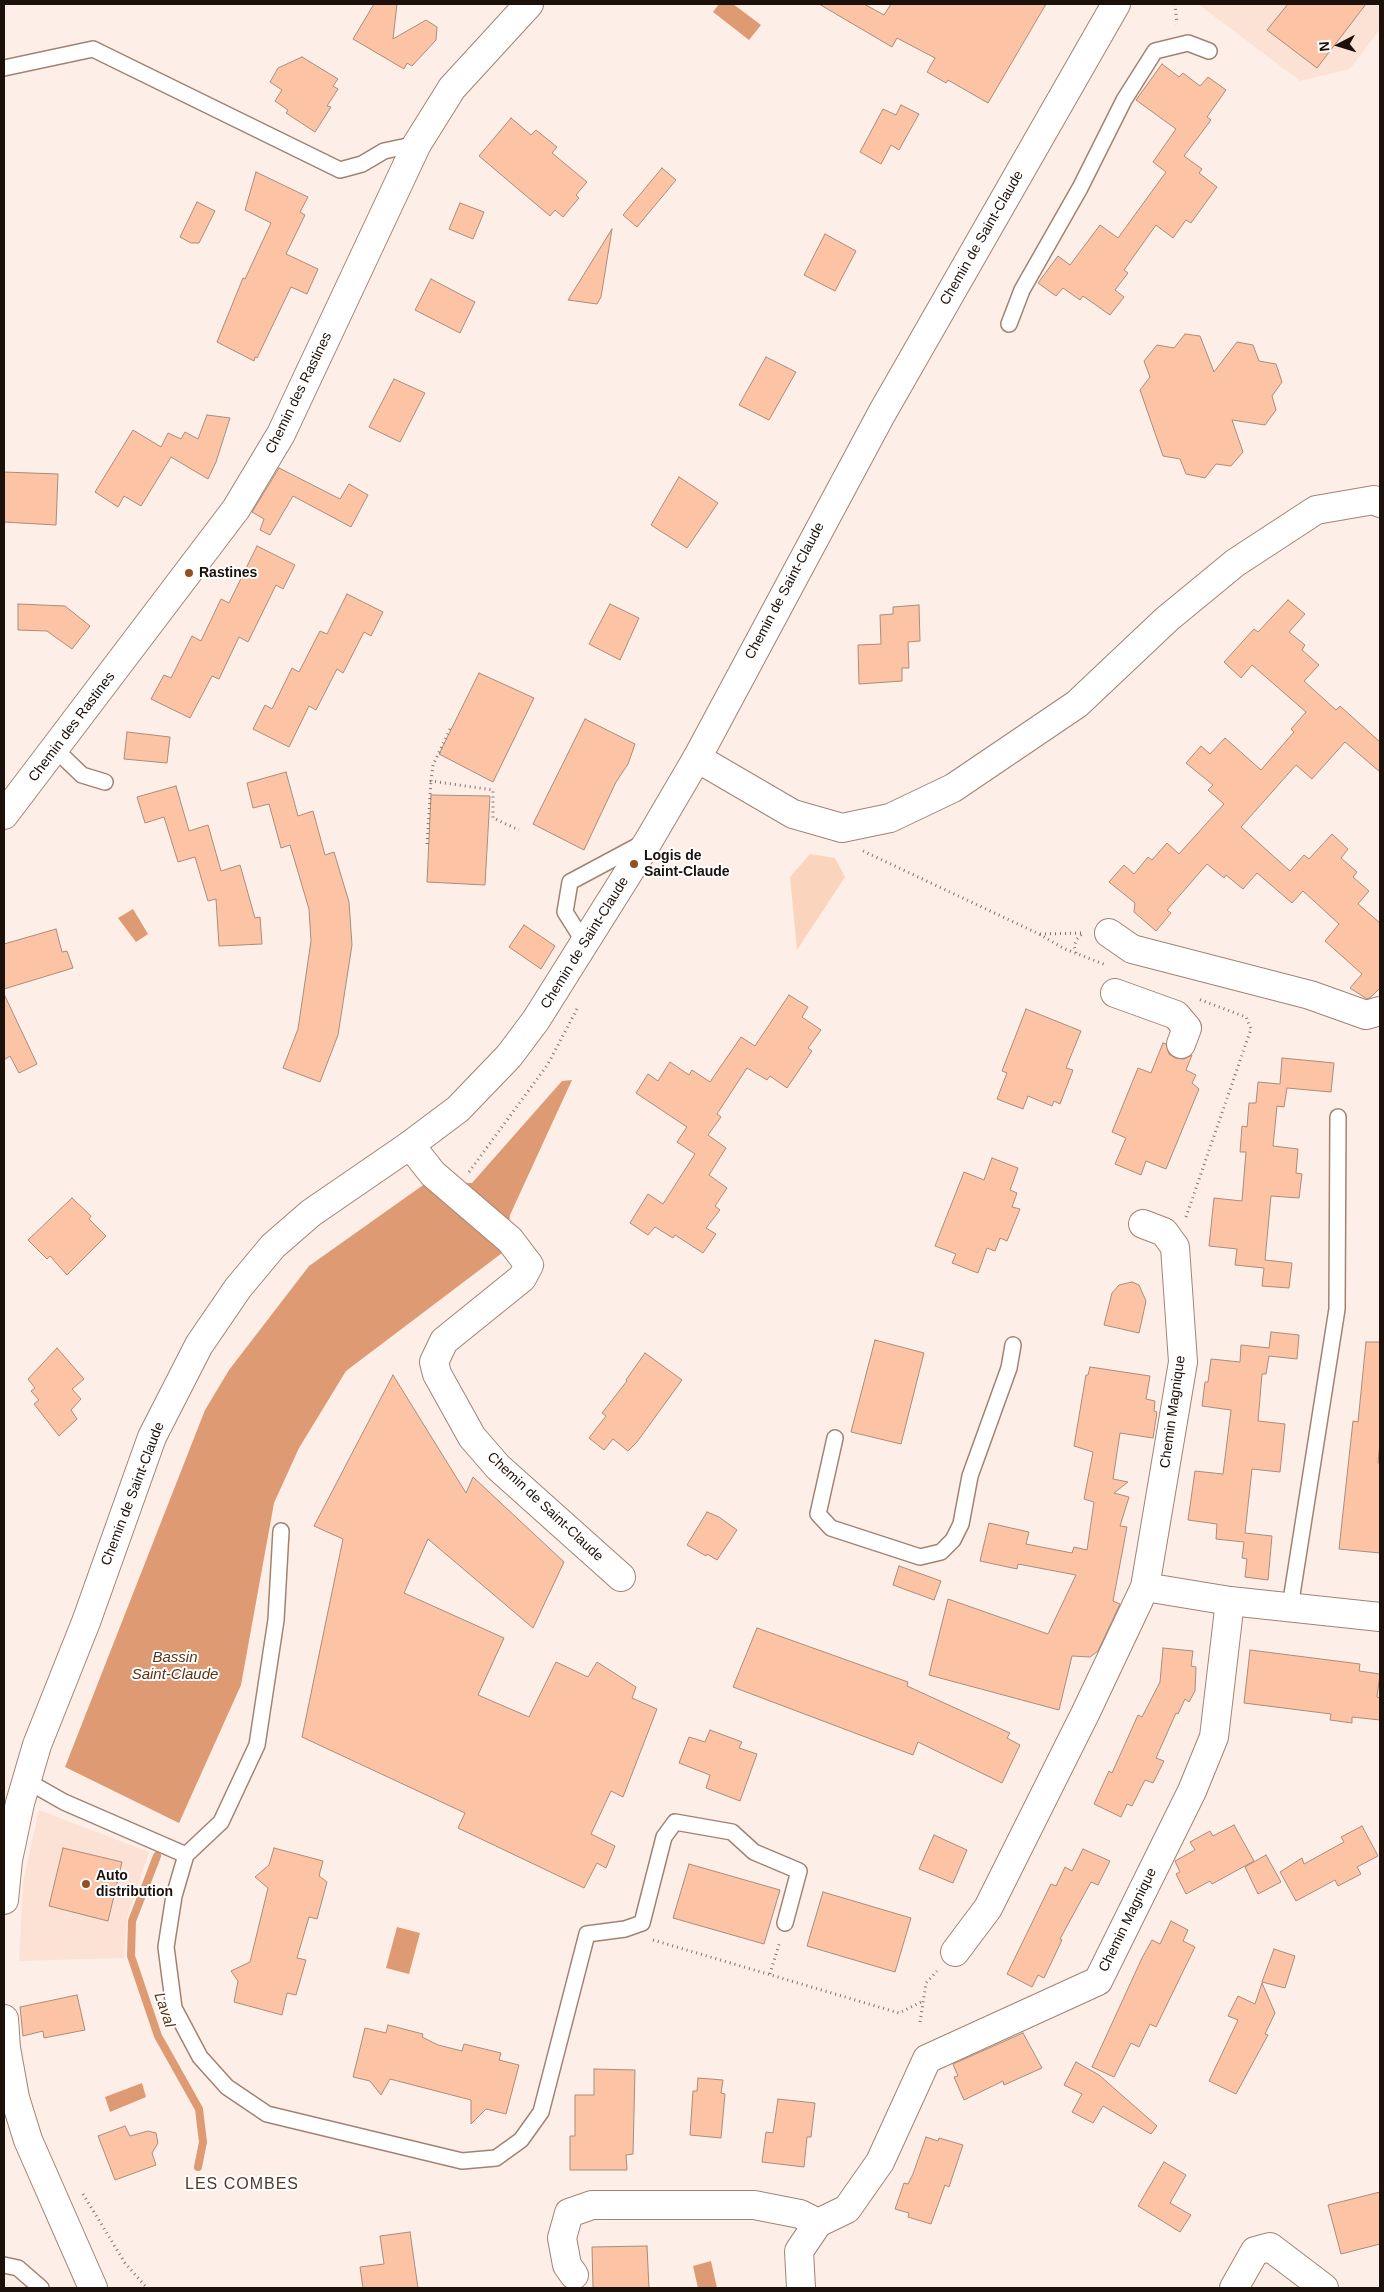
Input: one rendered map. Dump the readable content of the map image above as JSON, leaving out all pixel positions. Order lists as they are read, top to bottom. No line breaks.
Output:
{"streets":{"street":["Chemin de Saint-Claude","Chemin des Rastines","Chemin Magnique"]},"districts":["LES COMBES"],"water":["Bassin Saint-Claude","Laval"],"places":["Rastines","Logis de Saint-Claude","Auto distribution"],"north":"left"}
